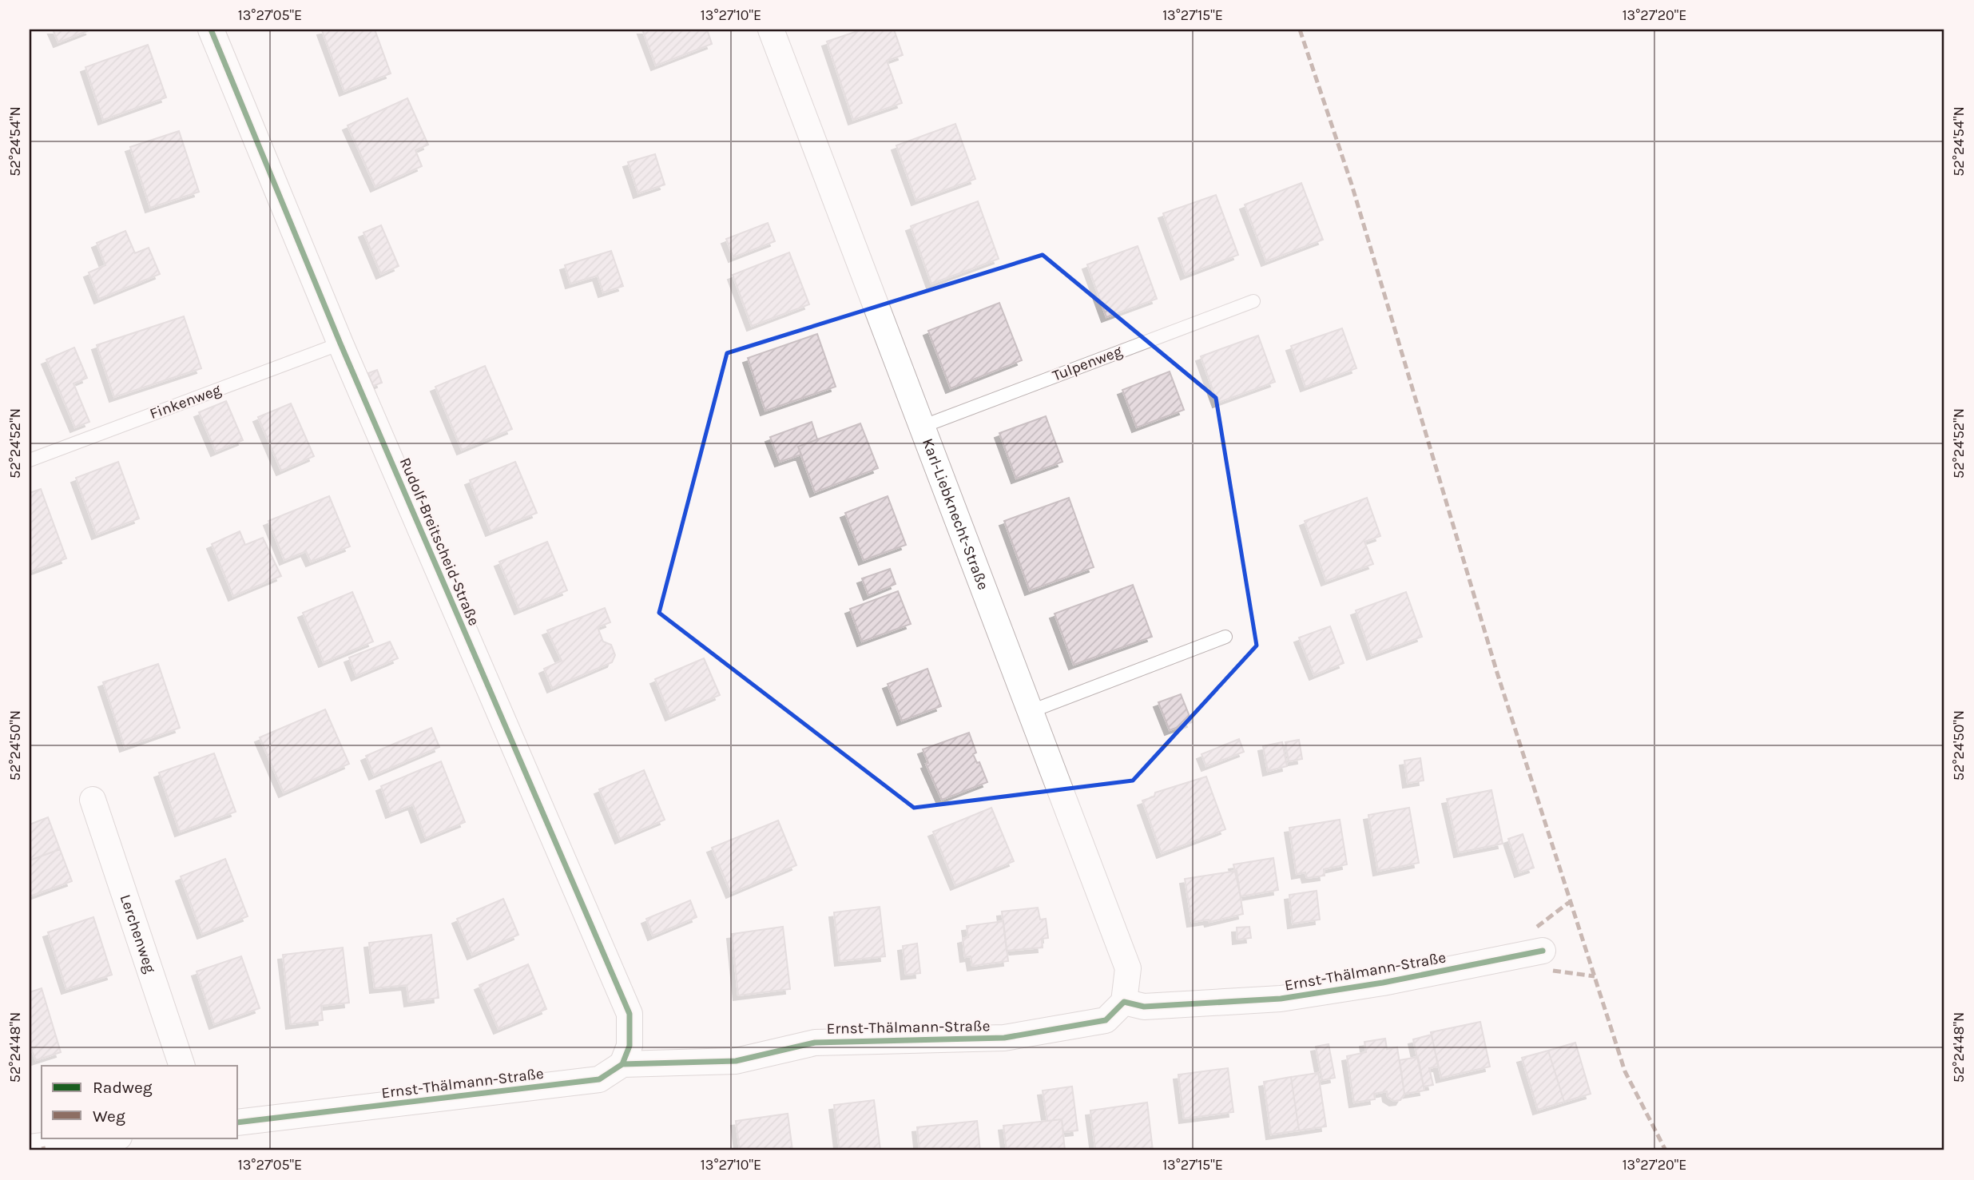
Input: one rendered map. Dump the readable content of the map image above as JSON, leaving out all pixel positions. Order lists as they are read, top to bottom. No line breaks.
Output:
{"streets":{"street":["Karl-Liebknecht-Straße","Rudolf-Breitscheid-Straße","Lerchenweg","Ernst-Thälmann-Straße"],"lane":["Tulpenweg","Finkenweg"]},"crossings":[["Tulpenweg","Karl-Liebknecht-Straße"],["Finkenweg","Rudolf-Breitscheid-Straße"],["Karl-Liebknecht-Straße","Ernst-Thälmann-Straße"],["Rudolf-Breitscheid-Straße","Ernst-Thälmann-Straße"]],"legend":["Radweg","Weg"],"coordinates":["13°27'05\"E","13°27'10\"E","13°27'15\"E","13°27'20\"E","52°24'54\"N","52°24'52\"N","52°24'50\"N","52°24'48\"N"]}
